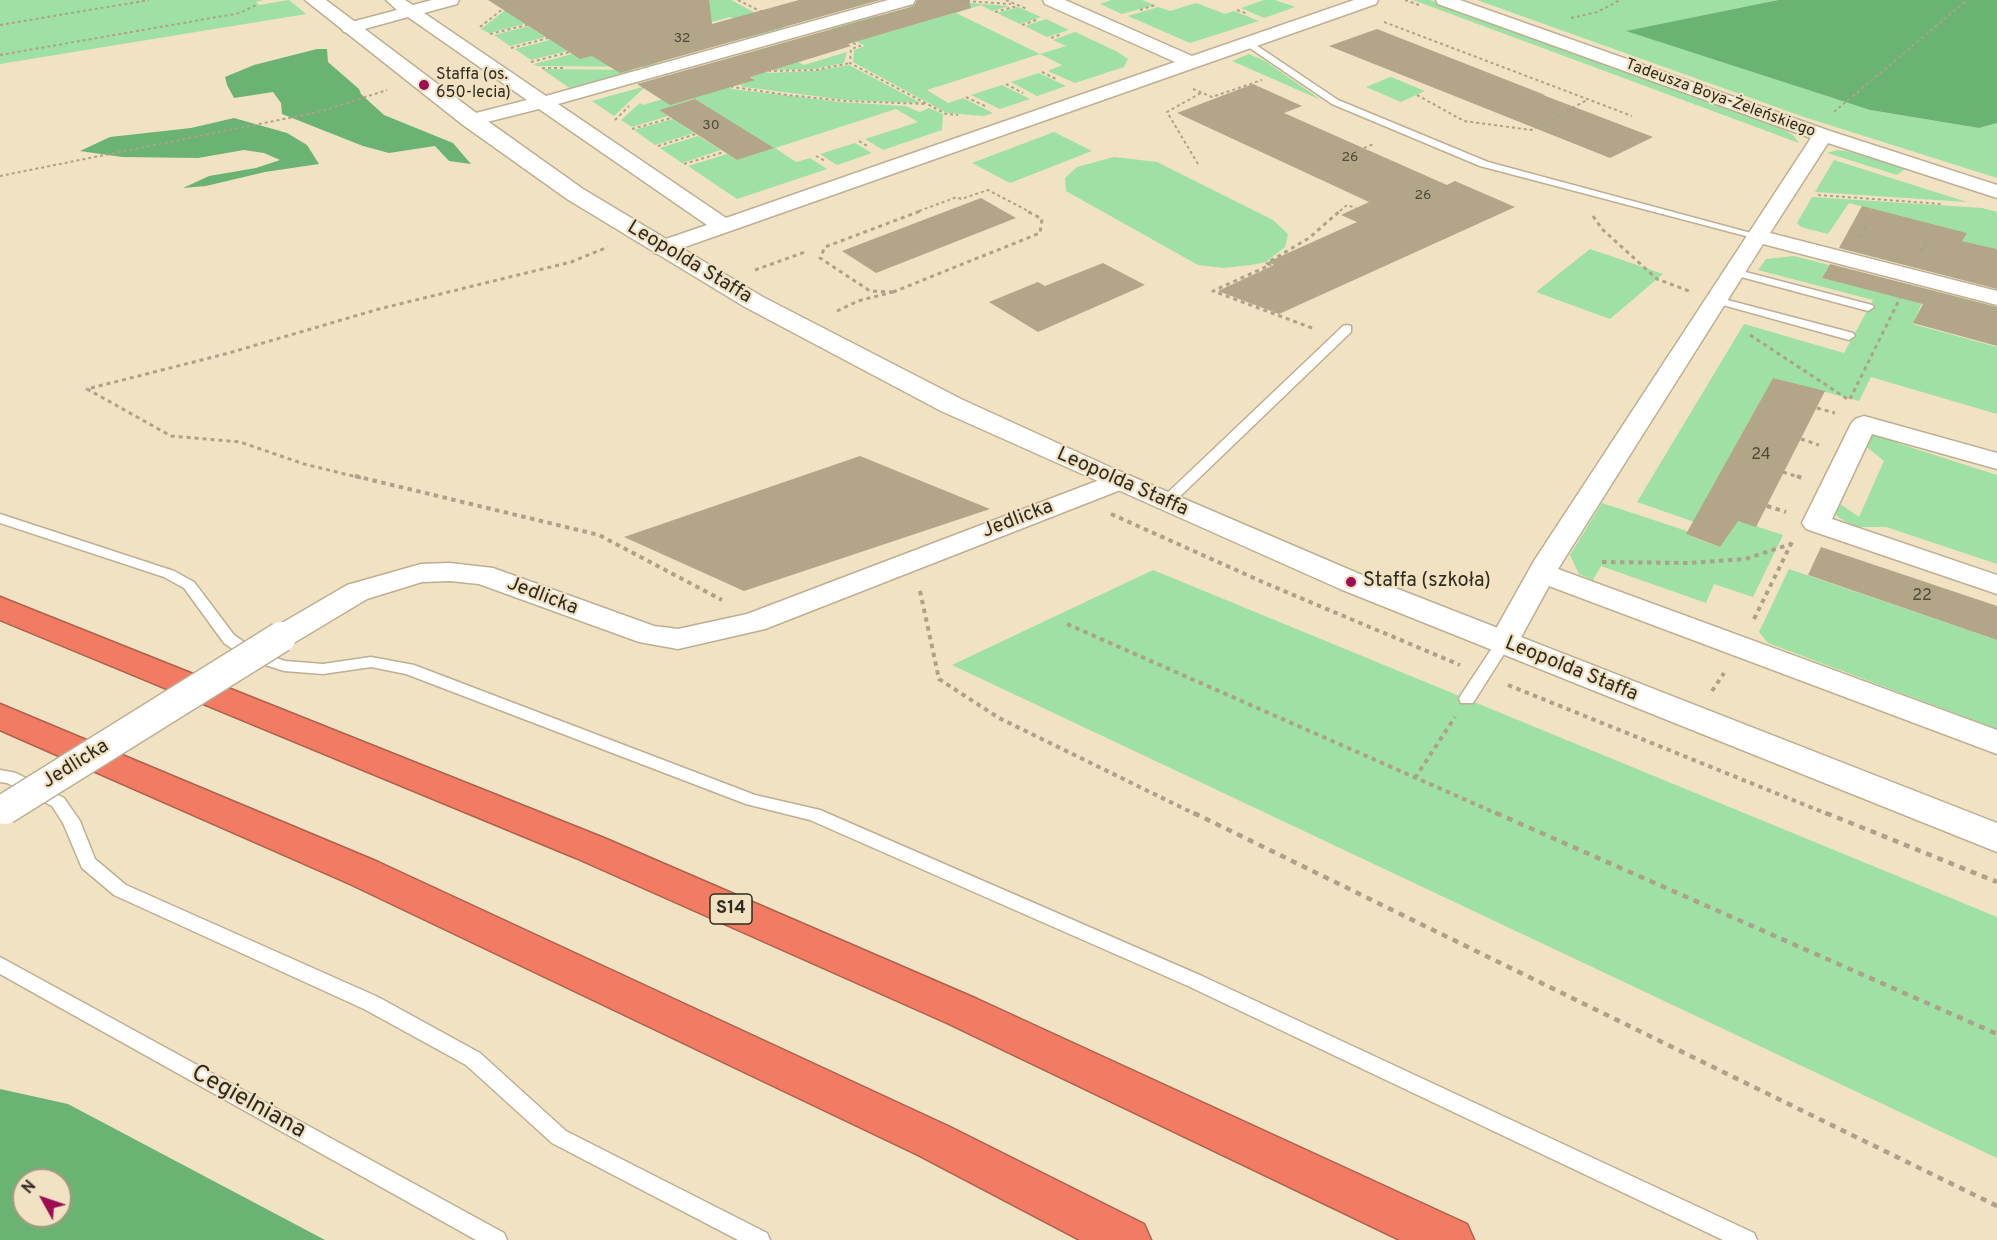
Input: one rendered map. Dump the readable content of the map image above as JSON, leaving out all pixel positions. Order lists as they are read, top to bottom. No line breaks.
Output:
{"streets":{"highway":["S14"],"street":["Tadeusza Boya-Żeleńskiego","Leopolda Staffa","Jedlicka"],"lane":["Cegielniana"]},"crossings":[["Leopolda Staffa","Jedlicka"]],"places":["Staffa (os. 650-lecia)","Staffa (szkoła)"],"house_numbers":["32","30","26","26","24","22"],"north":"top left"}
